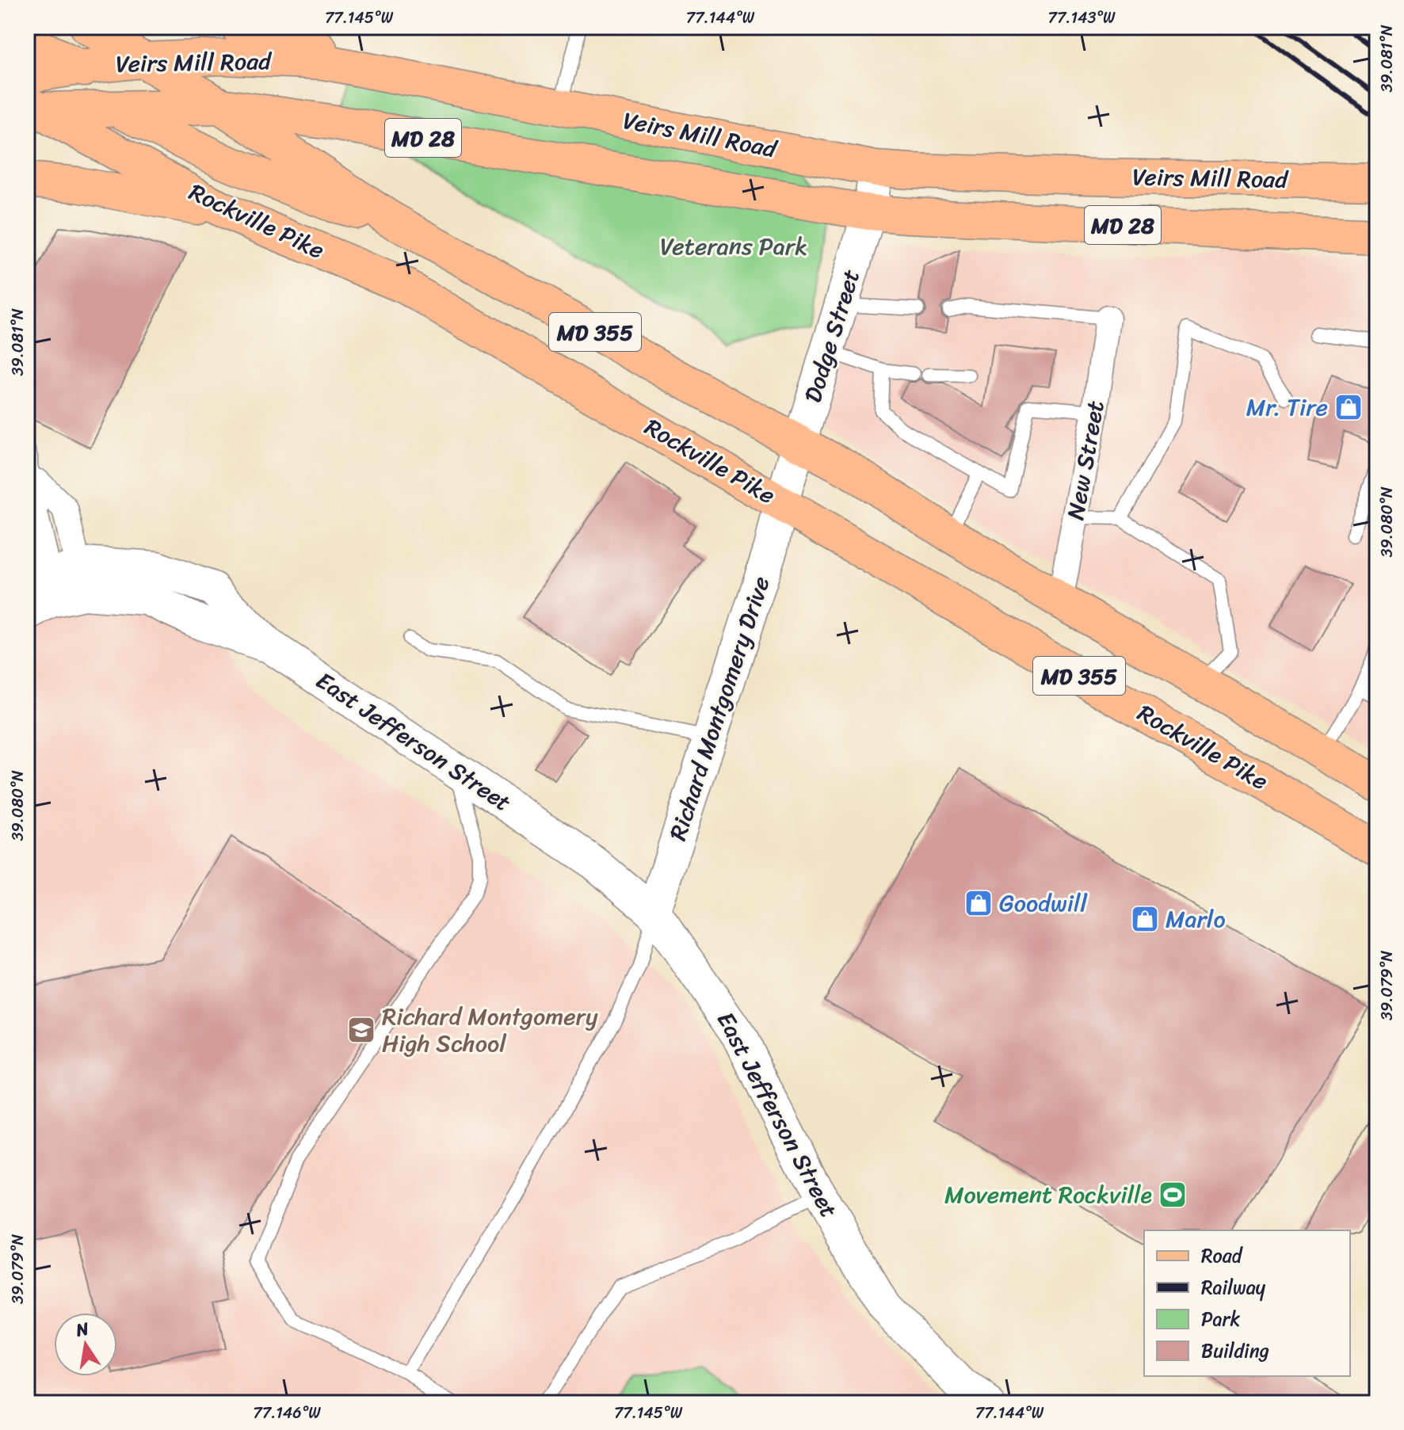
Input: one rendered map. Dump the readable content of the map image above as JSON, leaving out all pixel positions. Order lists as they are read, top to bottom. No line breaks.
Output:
{"streets":{"main road":["Veirs Mill Road","MD 28","Rockville Pike","MD 355"],"street":["Dodge Street","New Street","Richard Montgomery Drive","East Jefferson Street"]},"crossings":[["Veirs Mill Road","Rockville Pike"],["Veirs Mill Road","MD 355"],["Veirs Mill Road","Dodge Street"],["Rockville Pike","Dodge Street"],["Rockville Pike","Richard Montgomery Drive"],["MD 355","Dodge Street"],["MD 355","New Street"],["Dodge Street","Richard Montgomery Drive"],["Richard Montgomery Drive","East Jefferson Street"]],"parks":["Veterans Park"],"places":{"shop":["Mr. Tire","Goodwill","Marlo"],"school or university":["Richard Montgomery High School"],"sports":["Movement Rockville"]},"legend":["Road","Railway","Park","Building"],"north":"top","coordinates":["77.145°W","77.144°W","77.143°W","39.081°N","39.080°N","39.079°N","77.146°W"]}
